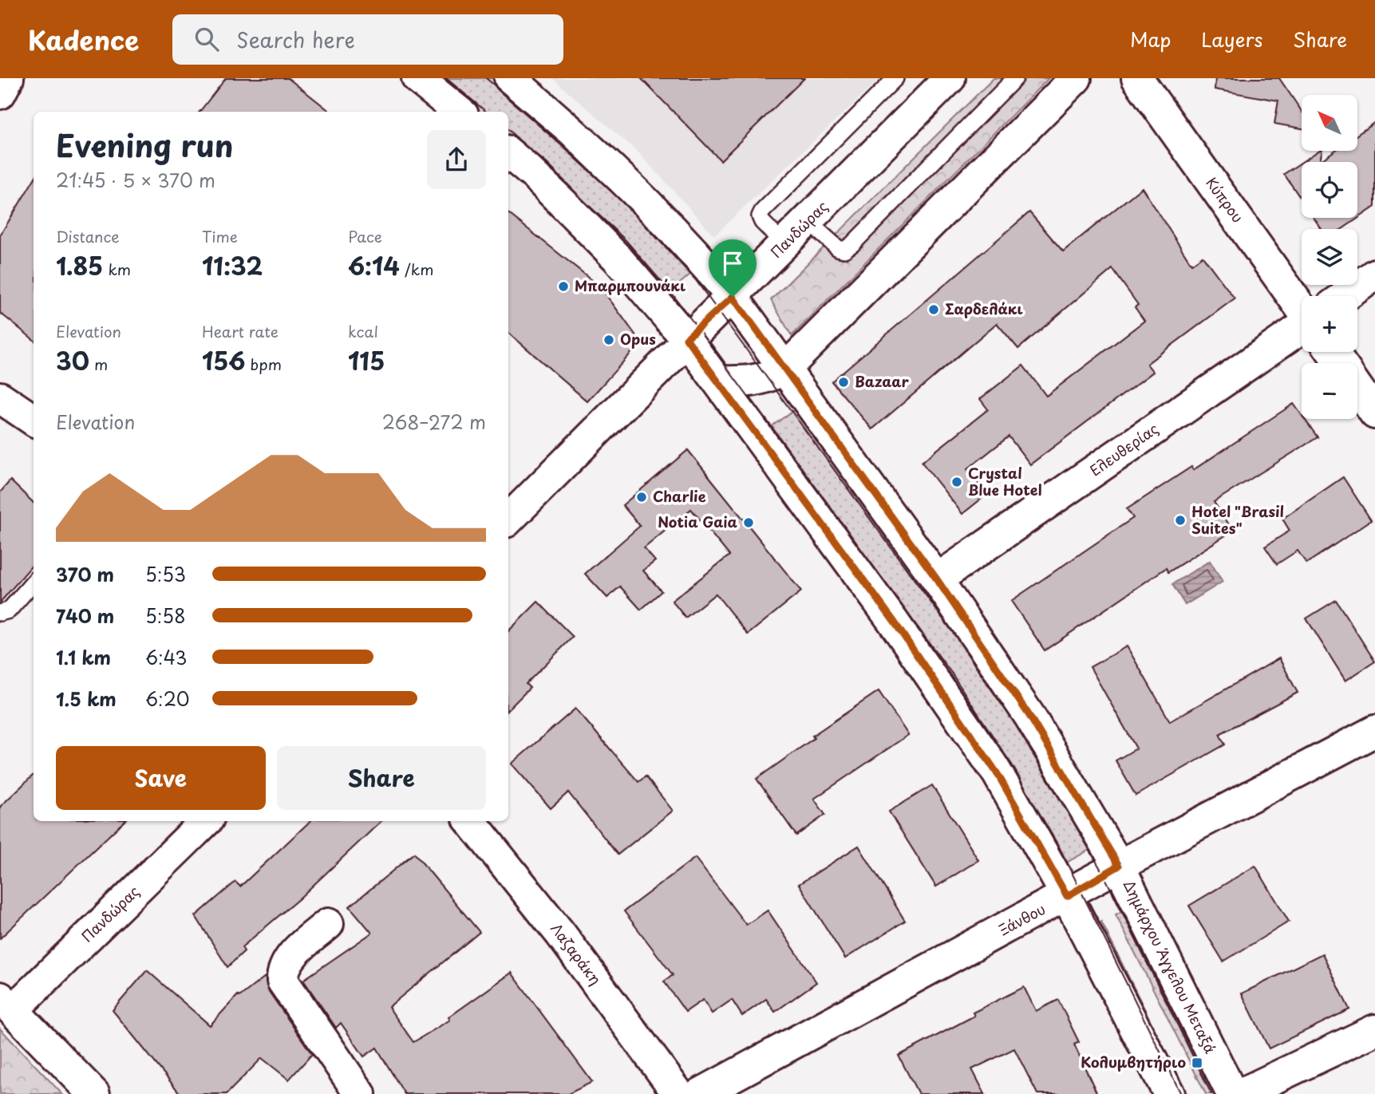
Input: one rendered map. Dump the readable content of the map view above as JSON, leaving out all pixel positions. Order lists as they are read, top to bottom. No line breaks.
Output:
{"streets":{"main road":["Κύπρου","Πανδώρας","Ελευθερίας","Ξάνθου","Λαζαράκη","Δημάρχου Άγγελου Μεταξά"]},"crossings":[["Πανδώρας","Δημάρχου Άγγελου Μεταξά"],["Ελευθερίας","Δημάρχου Άγγελου Μεταξά"],["Ξάνθου","Δημάρχου Άγγελου Μεταξά"]],"places":{"other":["Μπαρμπουνάκι","Σαρδελάκι","Opus","Bazaar","Crystal Blue Hotel","Charlie","Hotel \"Brasil Suites\"","Notia Gaia"],"transit":["Κολυμβητήριο"]},"north":"top left","page":{"header":"Kadence","search":"Search here","nav":["Map","Layers","Share"],"map_buttons":["+","−"],"heading":["Evening run","21:45 · 5 × 370 m"],"stats":[["Distance","1.85 km"],["Time","11:32"],["Pace","6:14 /km"],["Elevation","30 m"],["Heart rate","156 bpm"],["kcal","115"]],"chart":["Elevation","268–272 m"],"list":[{"name":"370 m","note":"5:53"},{"name":"740 m","note":"5:58"},{"name":"1.1 km","note":"6:43"},{"name":"1.5 km","note":"6:20"}],"buttons":["Save","Share"]}}
